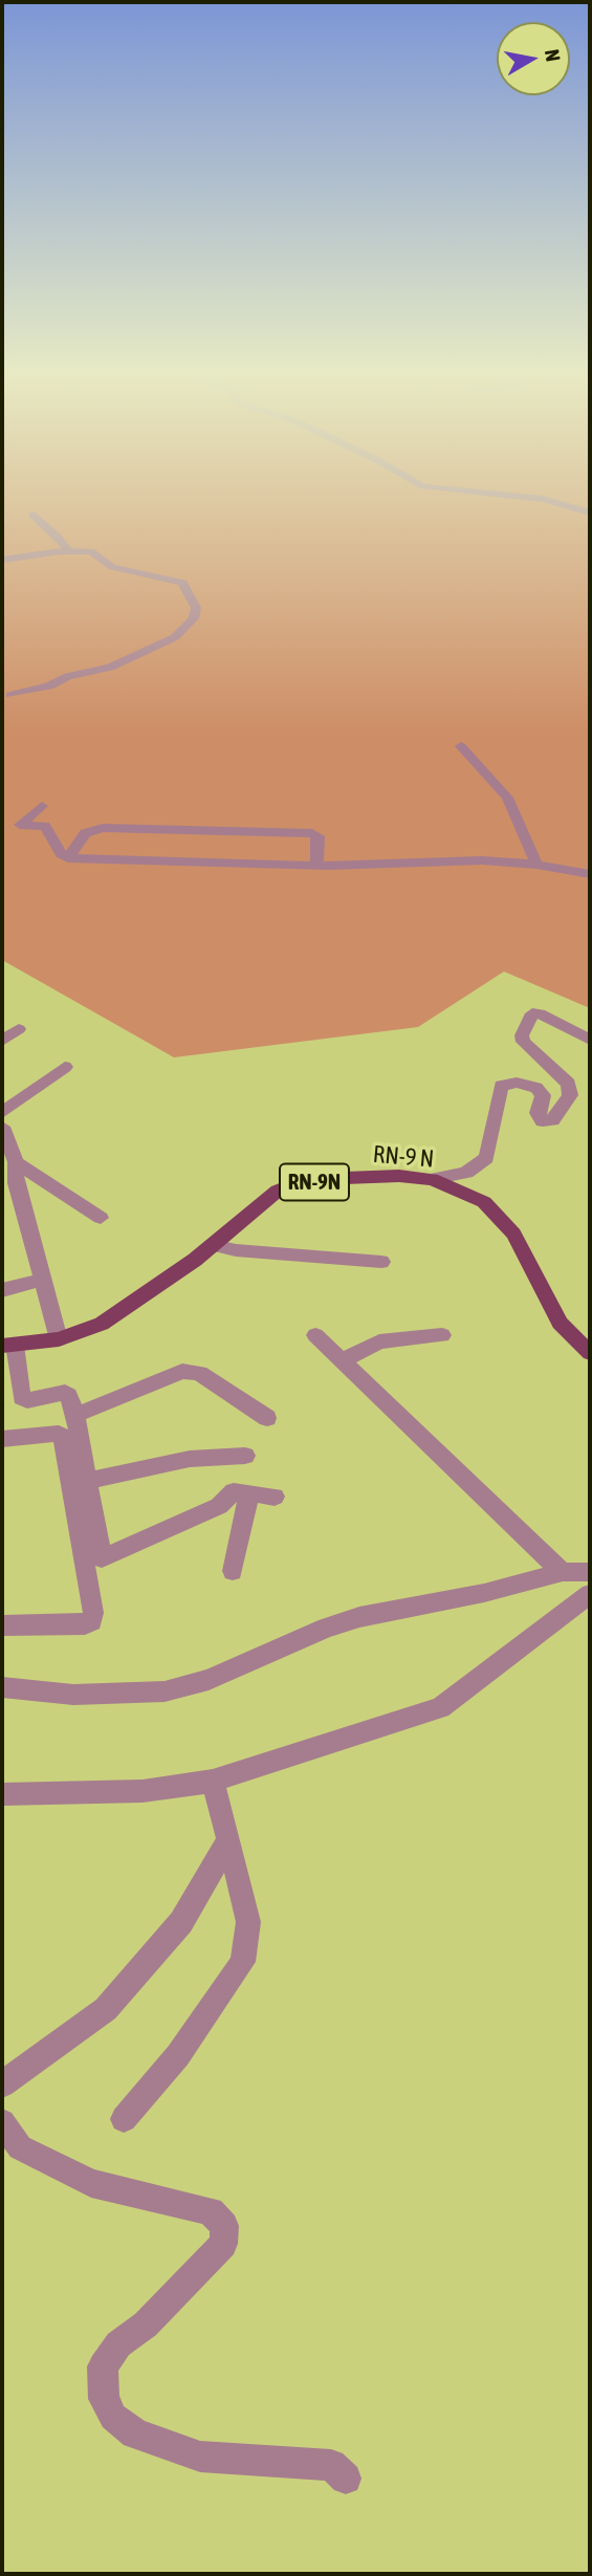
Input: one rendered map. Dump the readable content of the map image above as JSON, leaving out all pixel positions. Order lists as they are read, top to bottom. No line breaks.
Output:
{"streets":{"main road":["RN-9 N","RN-9N"]},"north":"right"}
